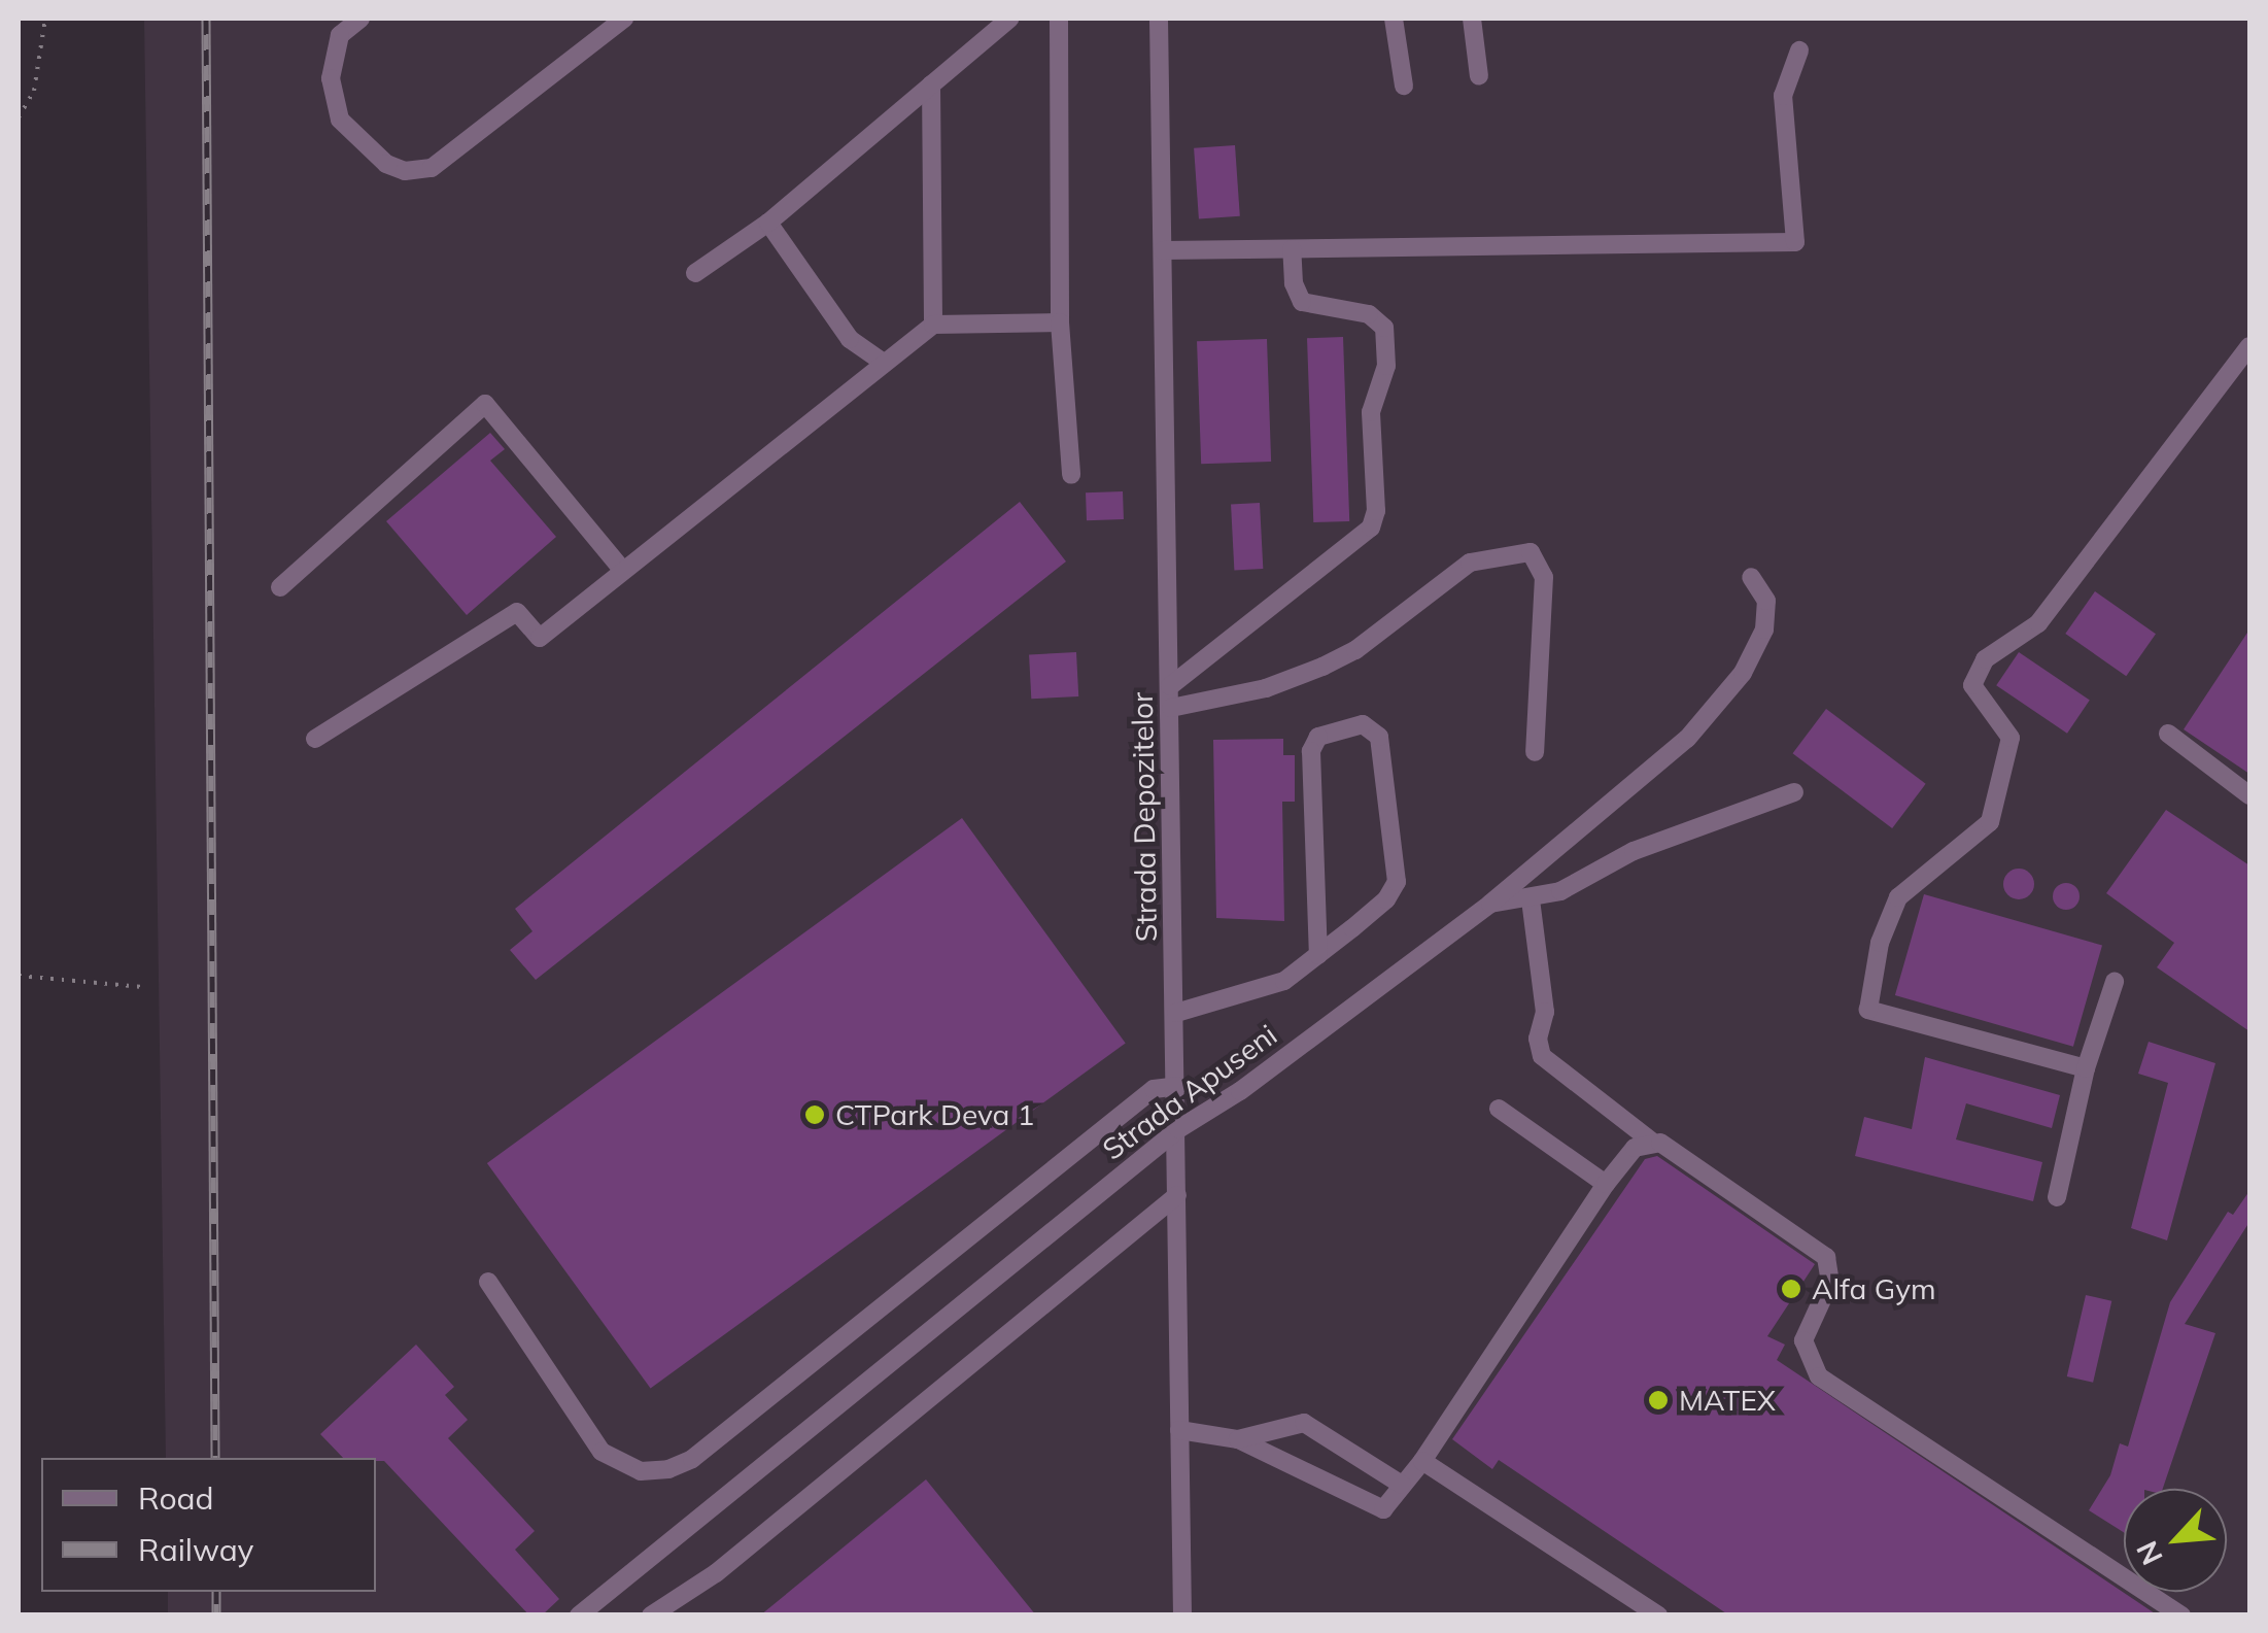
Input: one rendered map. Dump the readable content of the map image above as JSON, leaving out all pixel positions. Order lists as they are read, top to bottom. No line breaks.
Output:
{"streets":{"street":["Strada Depozitelor","Strada Apuseni"]},"crossings":[["Strada Depozitelor","Strada Apuseni"]],"places":["CTPark Deva 1","Alfa Gym","MATEX"],"legend":["Road","Railway"],"north":"bottom left"}
